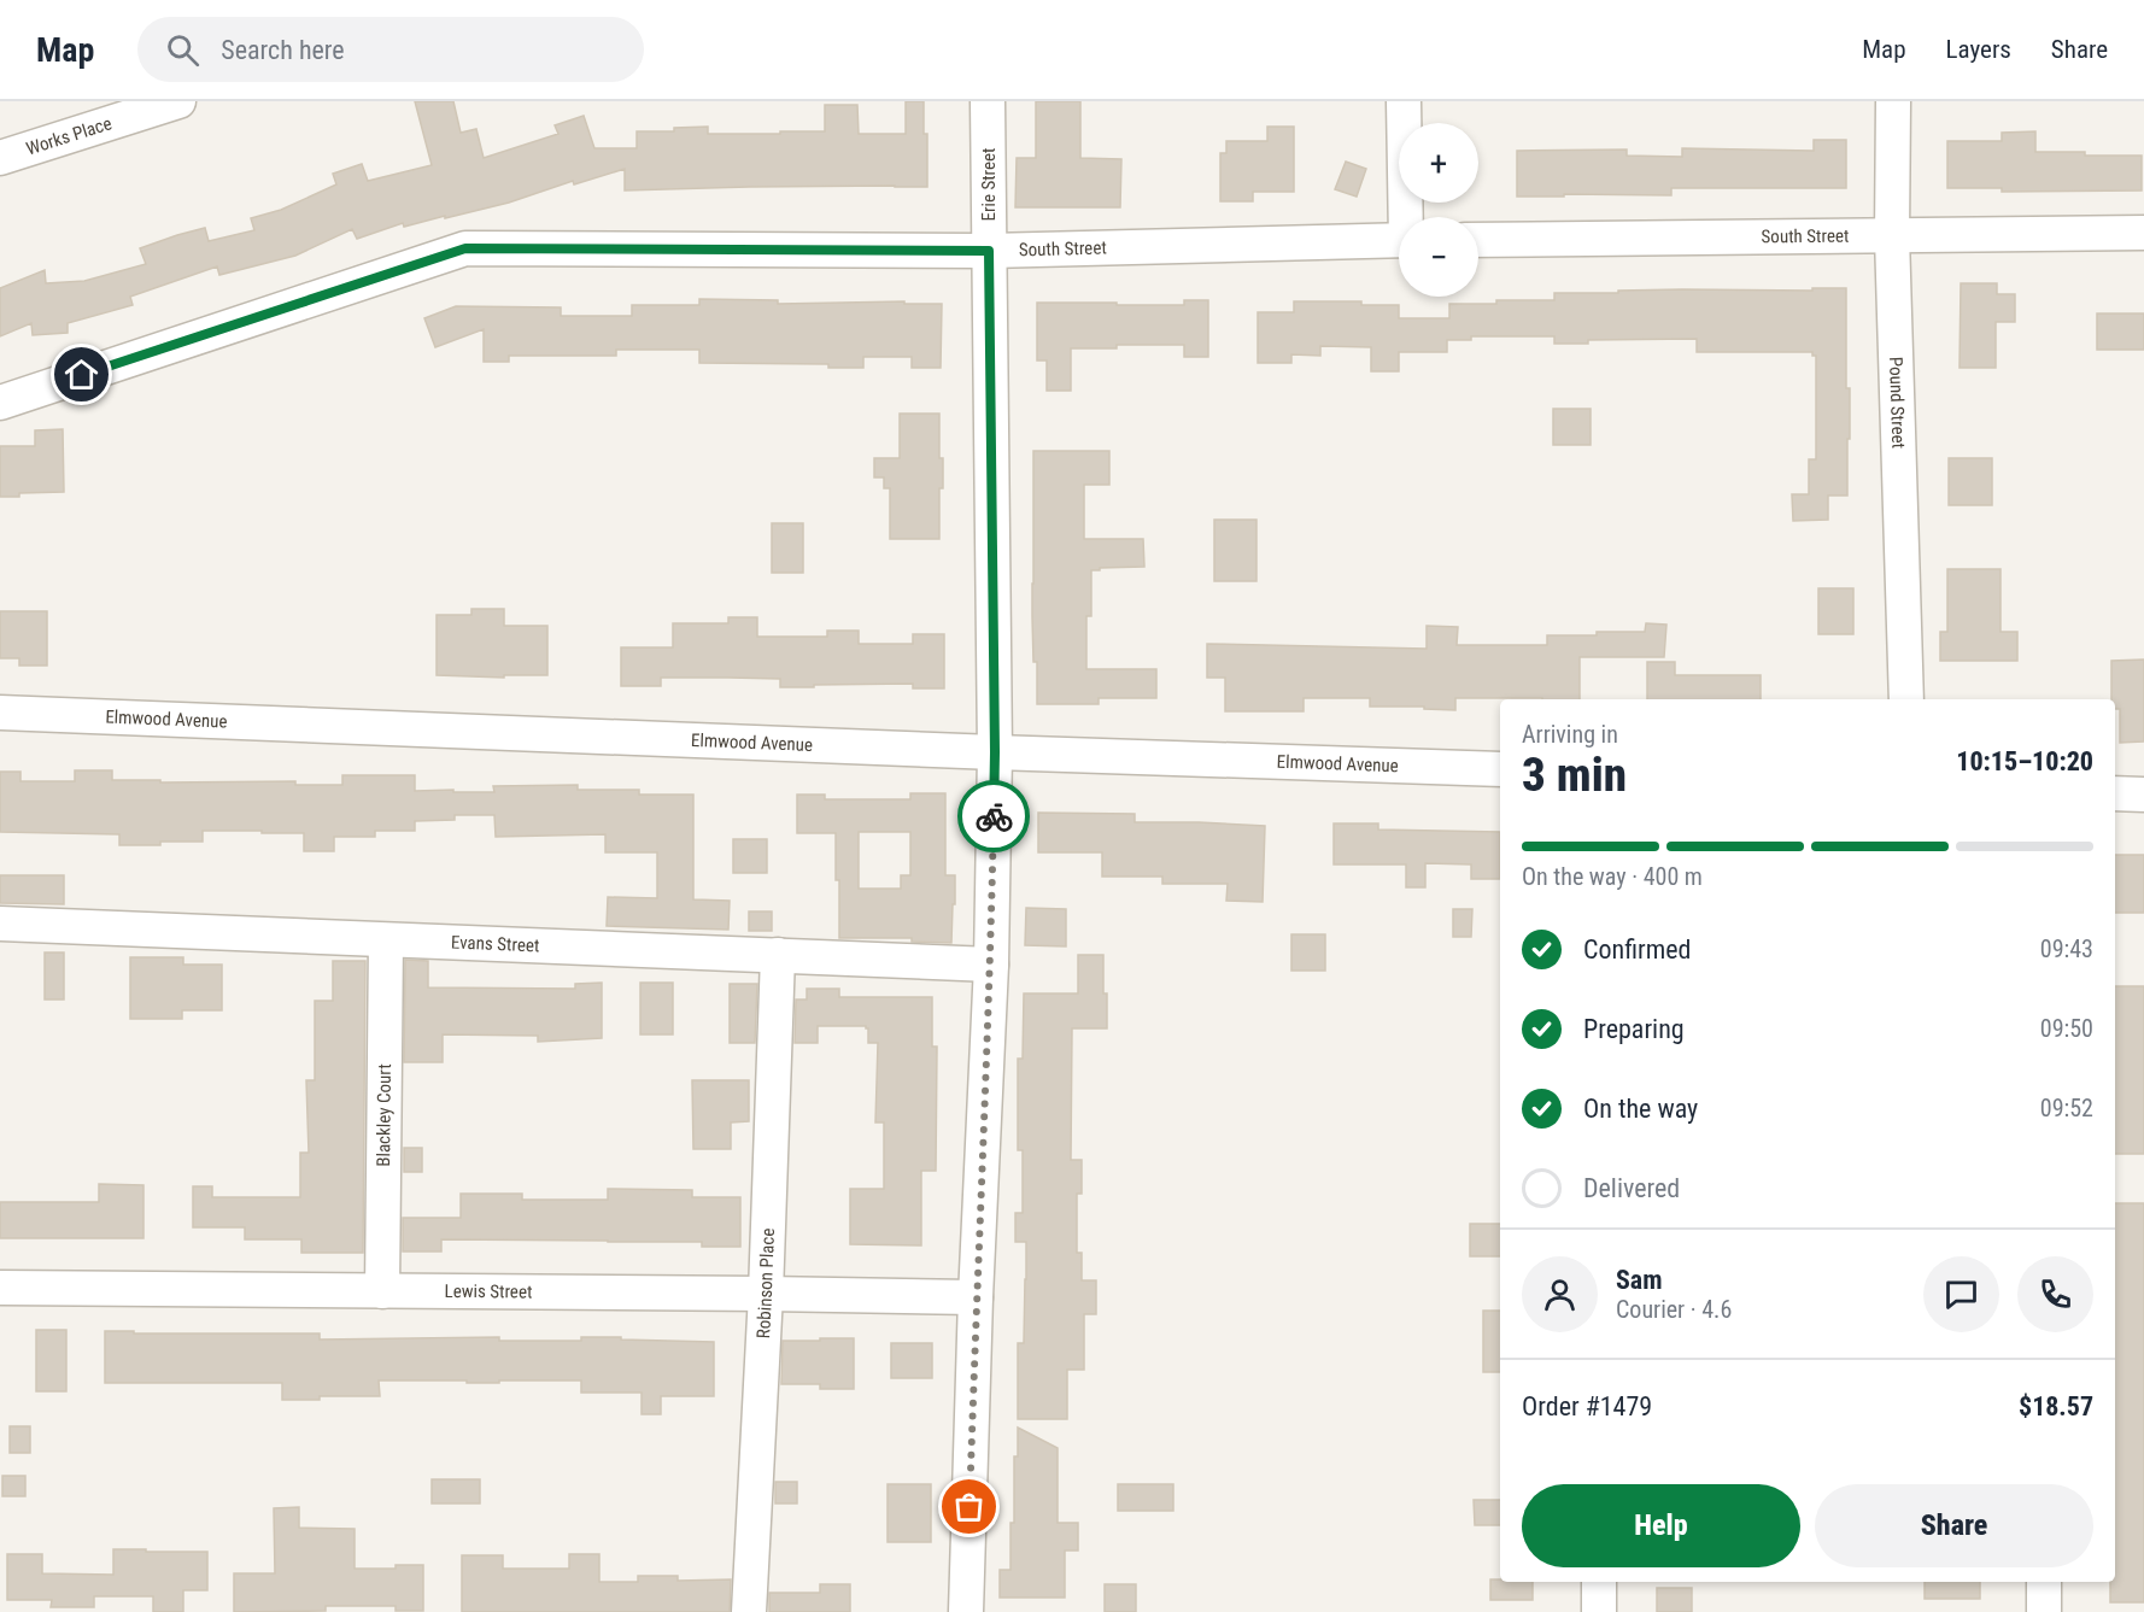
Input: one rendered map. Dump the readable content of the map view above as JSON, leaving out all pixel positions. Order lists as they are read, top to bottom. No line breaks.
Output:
{"streets":{"street":["Works Place","Erie Street","South Street","Pound Street","Elmwood Avenue","Evans Street","Blackley Court","Robinson Place","Lewis Street"]},"crossings":[["Erie Street","South Street"],["Erie Street","Elmwood Avenue"],["Erie Street","Evans Street"],["Erie Street","Lewis Street"],["South Street","Pound Street"],["Evans Street","Blackley Court"],["Evans Street","Robinson Place"],["Blackley Court","Lewis Street"],["Robinson Place","Lewis Street"]],"page":{"header":"Map","search":"Search here","nav":["Map","Layers","Share"],"map_buttons":["+","−"],"heading":["3 min","Arriving in","10:15–10:20"],"panel":["Sam","Courier · 4.6","Order #1479","$18.57"],"bar":"On the way · 400 m","list":[["Confirmed","09:43"],["Preparing","09:50"],["On the way","09:52"],"Delivered"],"buttons":["Help","Share"]}}
